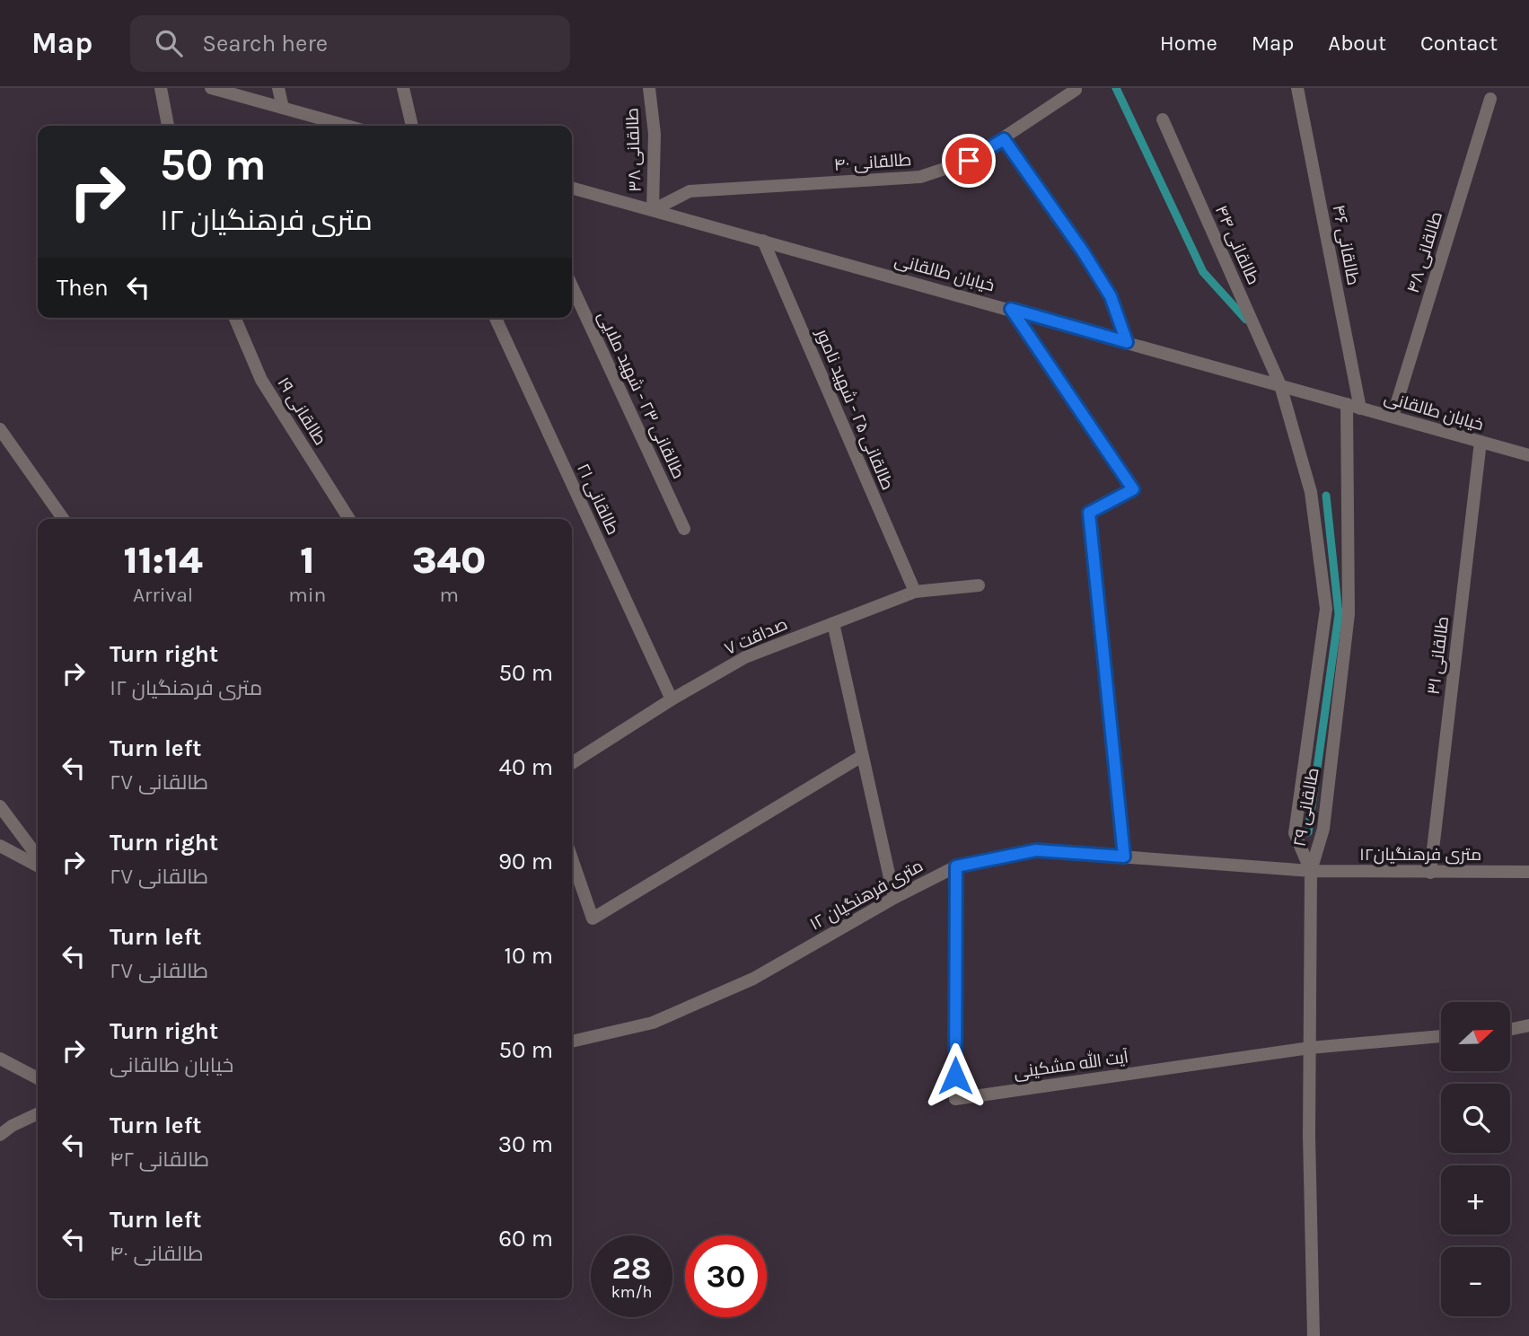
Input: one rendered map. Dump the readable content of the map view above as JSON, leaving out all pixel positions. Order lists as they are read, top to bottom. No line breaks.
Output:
{"streets":{"street":["طالقانی ۳۸","طالقانی ۴۰","طالقانی ۴۴","طالقانی ۴۶","طالقانی ۴۸","خیابان طالقانی","طالقانی ۲۳ - شهید ملایی","طالقانی ۲۵ - شهید نامور","طالقانی ۱۹","طالقانی ۲۱","صداقت ۷","طالقانی ۳۱","طالقانی ۲۹","۱۲متری فرهنگیان","۱۲ متری فرهنگیان","آیت الله مشکینی"]},"crossings":[["طالقانی ۳۸","طالقانی ۴۰"],["طالقانی ۳۸","خیابان طالقانی"],["طالقانی ۴۰","خیابان طالقانی"],["طالقانی ۴۴","خیابان طالقانی"],["طالقانی ۴۴","طالقانی ۲۹"],["طالقانی ۴۶","خیابان طالقانی"],["طالقانی ۴۸","خیابان طالقانی"],["خیابان طالقانی","طالقانی ۲۵ - شهید نامور"],["خیابان طالقانی","طالقانی ۳۱"],["خیابان طالقانی","طالقانی ۲۹"],["طالقانی ۲۵ - شهید نامور","صداقت ۷"],["طالقانی ۲۱","صداقت ۷"],["طالقانی ۳۱","۱۲متری فرهنگیان"],["طالقانی ۲۹","۱۲متری فرهنگیان"],["طالقانی ۲۹","۱۲ متری فرهنگیان"],["۱۲متری فرهنگیان","۱۲ متری فرهنگیان"],["۱۲ متری فرهنگیان","آیت الله مشکینی"]],"north":"right","page":{"header":"Map","search":"Search here","nav":["Home","Map","About","Contact"],"turn":["50 m","۱۲ متری فرهنگیان"],"then":"Then","eta":["11:14","Arrival","1","min","340","m"],"list":[{"name":"Turn right","note":"۱۲ متری فرهنگیان","value":"50 m"},{"name":"Turn left","note":"طالقانی ۲۷","value":"40 m"},{"name":"Turn right","note":"طالقانی ۲۷","value":"90 m"},{"name":"Turn left","note":"طالقانی ۲۷","value":"10 m"},{"name":"Turn right","note":"خیابان طالقانی","value":"50 m"},{"name":"Turn left","note":"طالقانی ۴۲","value":"30 m"},{"name":"Turn left","note":"طالقانی ۴۰","value":"60 m"}],"map_buttons":["+","−"],"speed":"28 km/h","limit":"30"}}
